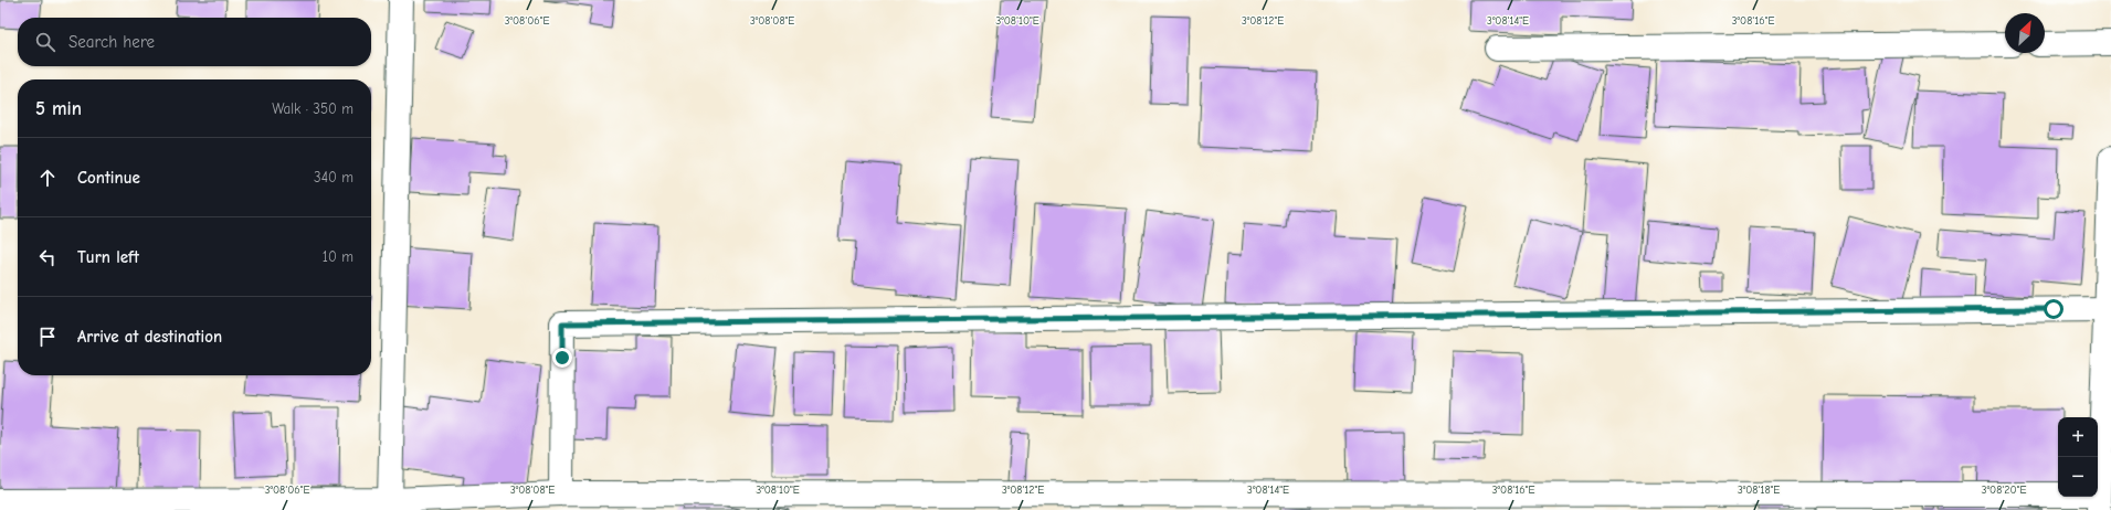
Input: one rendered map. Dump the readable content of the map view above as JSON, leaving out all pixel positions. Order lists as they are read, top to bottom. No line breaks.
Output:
{"north":"top right","page":{"search":"Search here","heading":["5 min","Walk · 350 m"],"list":[["Continue","340 m"],["Turn left","10 m"],"Arrive at destination"],"map_buttons":["+","−"]},"coordinates":["3°08'06\"E","3°08'08\"E","3°08'10\"E","3°08'12\"E","3°08'16\"E","3°08'14\"E","3°08'18\"E","3°08'20\"E"]}
